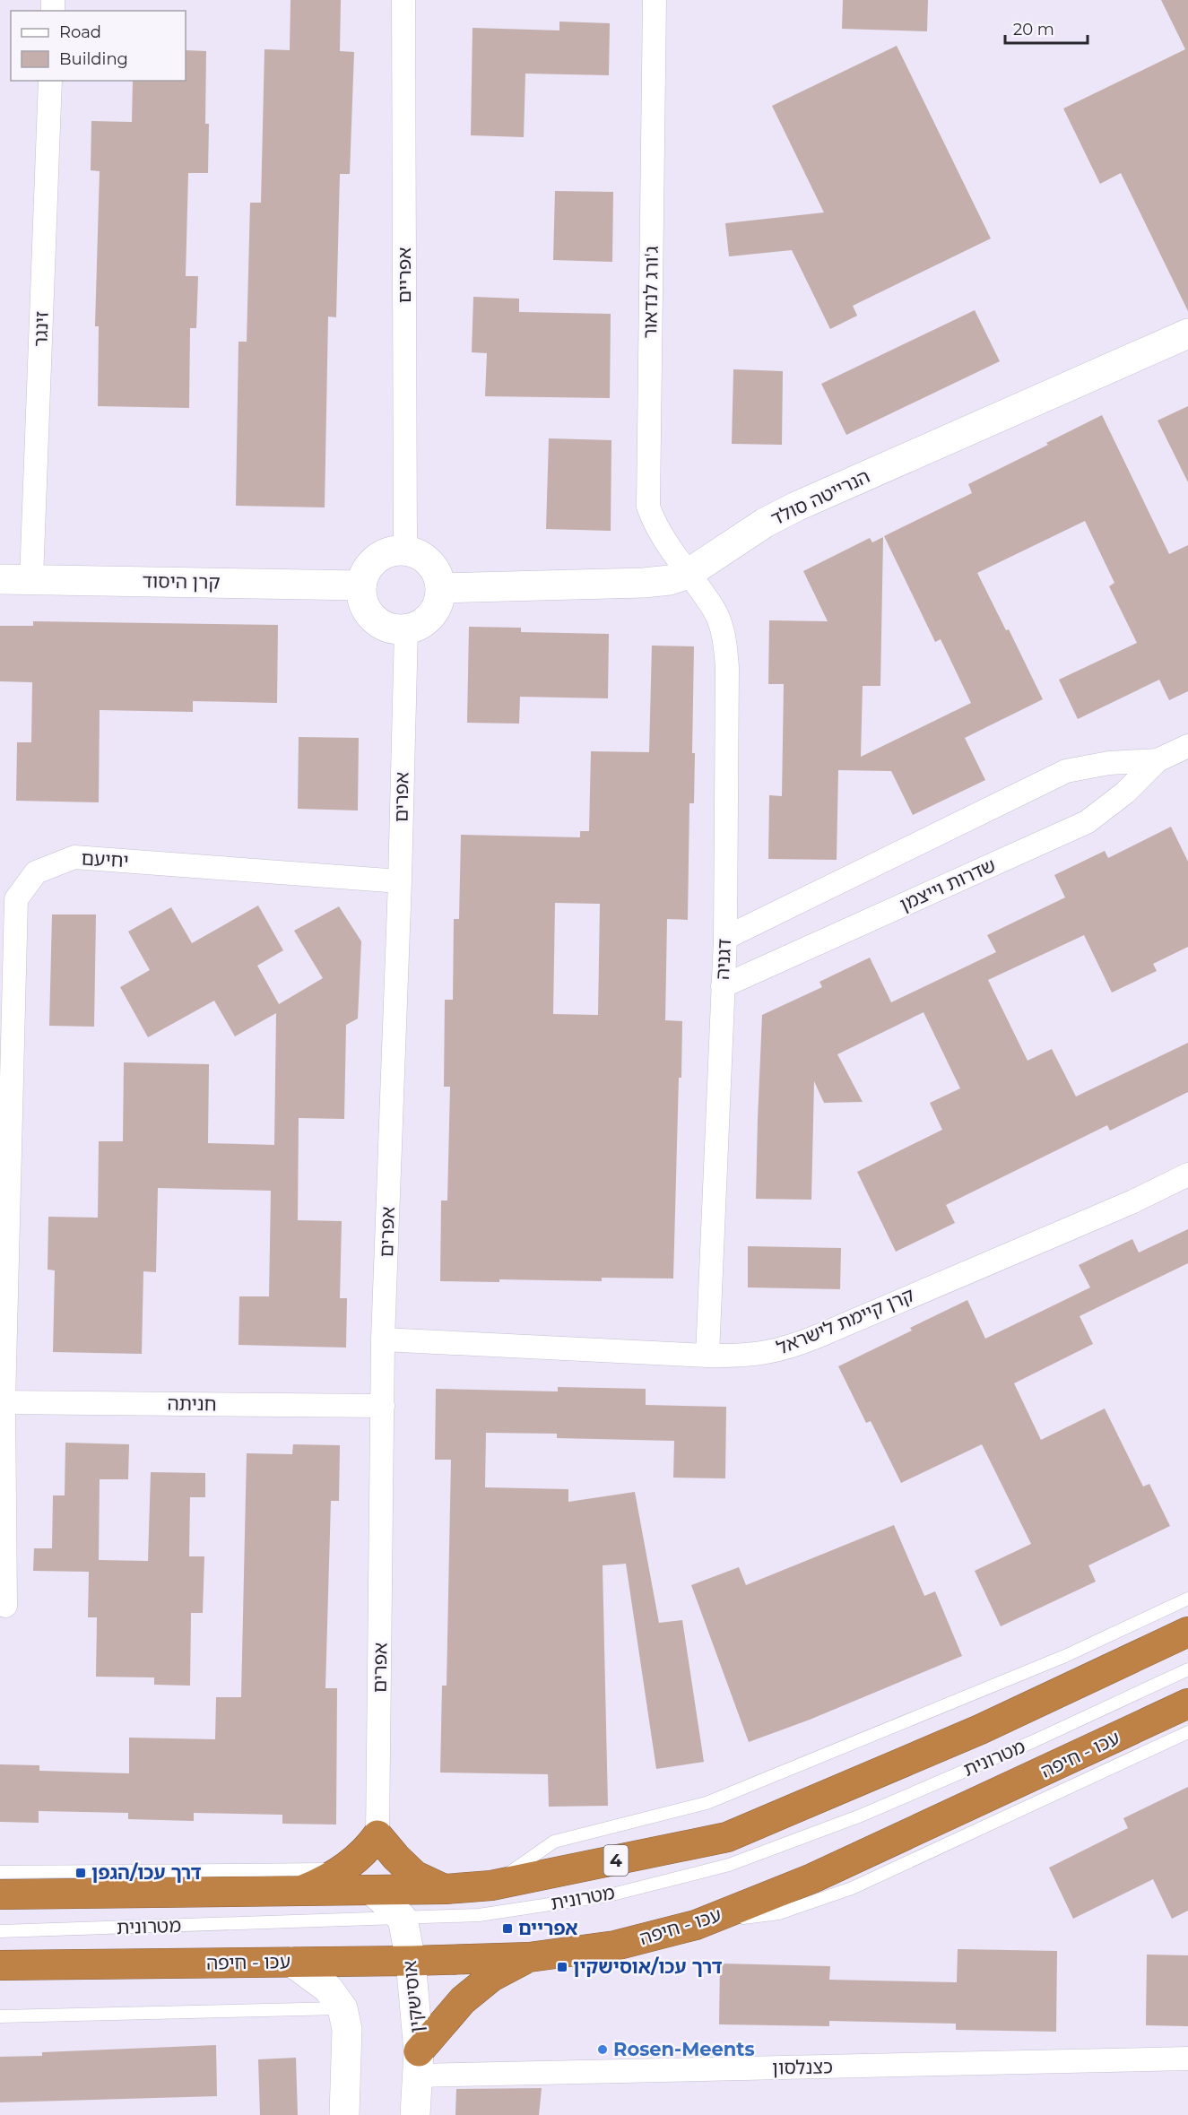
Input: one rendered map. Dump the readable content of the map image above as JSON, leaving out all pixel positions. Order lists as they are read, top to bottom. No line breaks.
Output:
{"streets":{"highway":["עכו - חיפה","4"],"street":["אפריים","ג'ורג לנדאור","זינגר","הנרייטה סולד","קרן היסוד","אפרים","יחיעם","שדרות וייצמן","דגניה","קרן קיימת לישראל","חניתה","אוסישקין","כצנלסון"],"lane":["מטרונית"]},"crossings":[["אפריים","הנרייטה סולד"],["אפריים","קרן היסוד"],["אפריים","אפרים"],["ג'ורג לנדאור","הנרייטה סולד"],["ג'ורג לנדאור","דגניה"],["זינגר","קרן היסוד"],["הנרייטה סולד","קרן היסוד"],["הנרייטה סולד","אפרים"],["הנרייטה סולד","דגניה"],["קרן היסוד","אפרים"],["אפרים","יחיעם"],["אפרים","קרן קיימת לישראל"],["אפרים","חניתה"],["יחיעם","חניתה"],["שדרות וייצמן","דגניה"],["דגניה","קרן קיימת לישראל"],["עכו - חיפה","אוסישקין"],["מטרונית","אוסישקין"],["אוסישקין","כצנלסון"]],"places":{"transit":["דרך עכו/הגפן","אפריים","דרך עכו/אוסישקין"],"other":["Rosen-Meents"]},"legend":["Road","Building"],"scale_bar":"20 m"}
